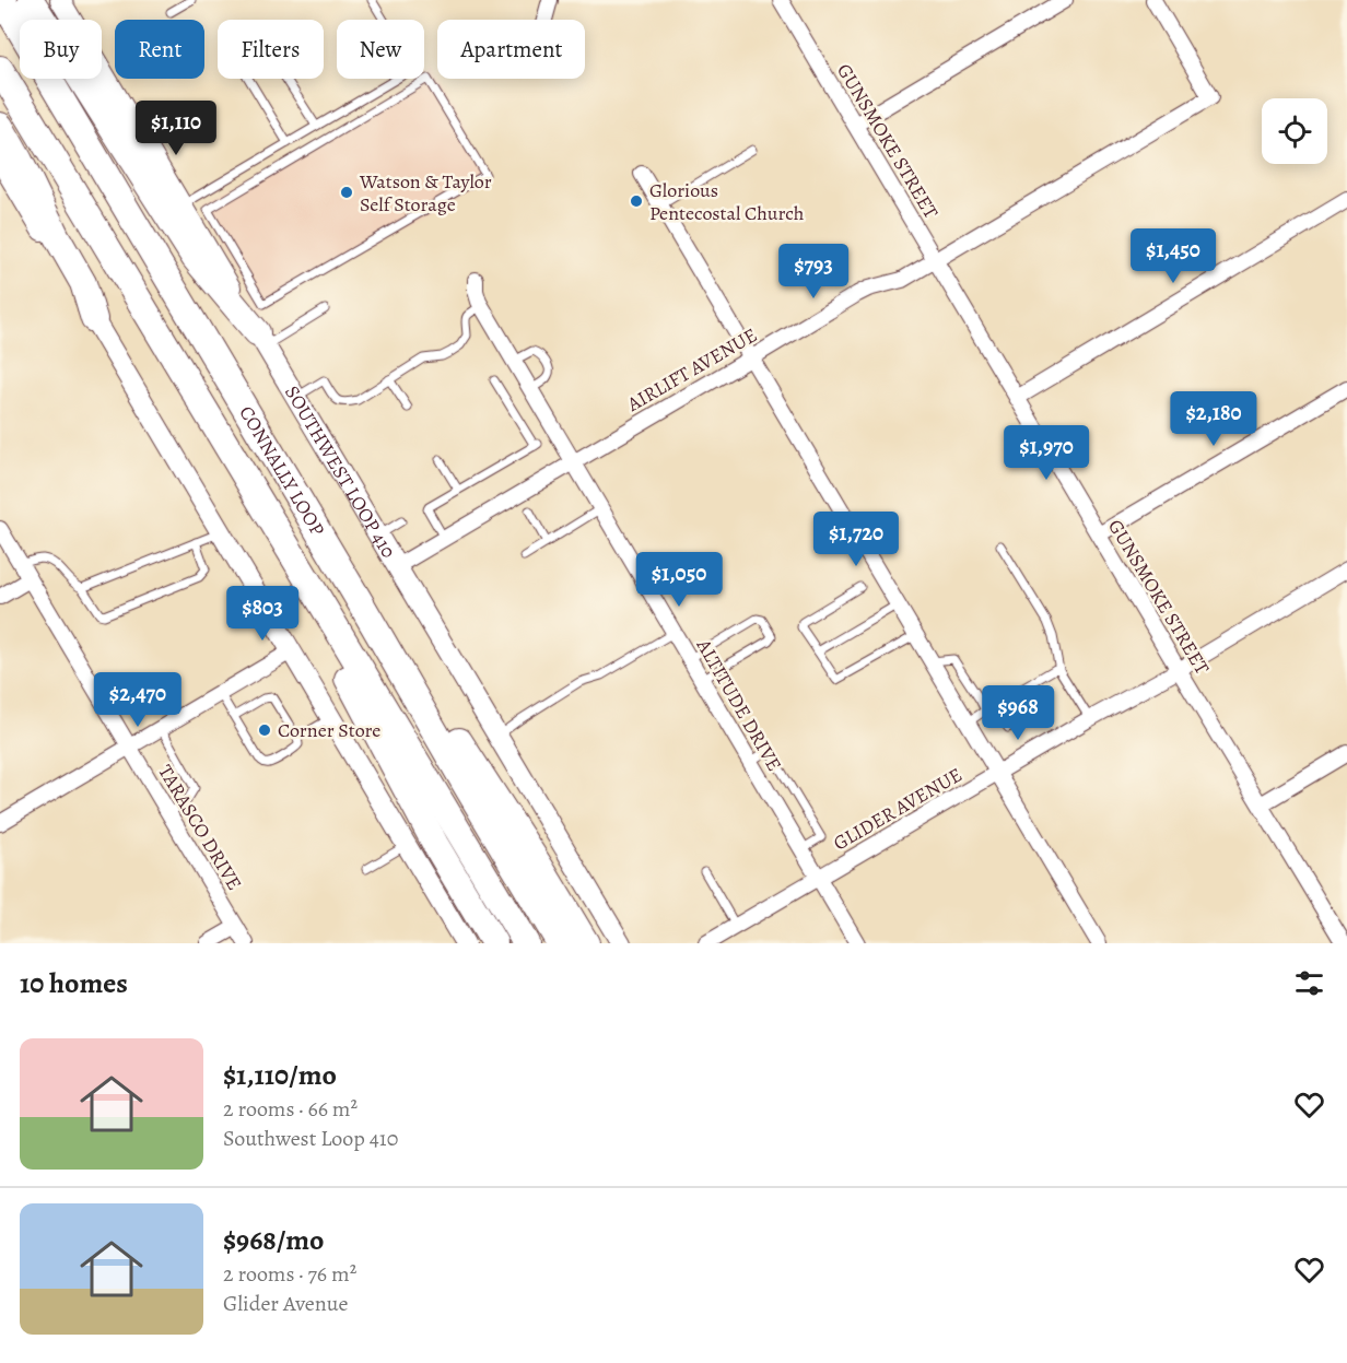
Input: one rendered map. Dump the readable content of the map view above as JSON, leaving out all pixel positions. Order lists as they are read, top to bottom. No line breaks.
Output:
{"streets":{"highway":["CONNALLY LOOP"],"main road":["SOUTHWEST LOOP 410"],"street":["GUNSMOKE STREET","AIRLIFT AVENUE","ALTITUDE DRIVE","GLIDER AVENUE","TARASCO DRIVE"]},"crossings":[["GUNSMOKE STREET","AIRLIFT AVENUE"],["GUNSMOKE STREET","GLIDER AVENUE"],["AIRLIFT AVENUE","SOUTHWEST LOOP 410"],["AIRLIFT AVENUE","ALTITUDE DRIVE"],["ALTITUDE DRIVE","GLIDER AVENUE"]],"places":["Watson & Taylor Self Storage","Glorious Pentecostal Church","Corner Store"],"page":{"chip":["Buy","Rent","Filters","New","Apartment"],"price":["$1,110","$1,450","$793","$2,180","$1,970","$1,720","$1,050","$803","$2,470","$968"],"heading":"10 homes","list":[{"name":"$1,110/mo","note":"2 rooms · 66 m² · Southwest Loop 410"},{"name":"$968/mo","note":"2 rooms · 76 m² · Glider Avenue"}]}}
